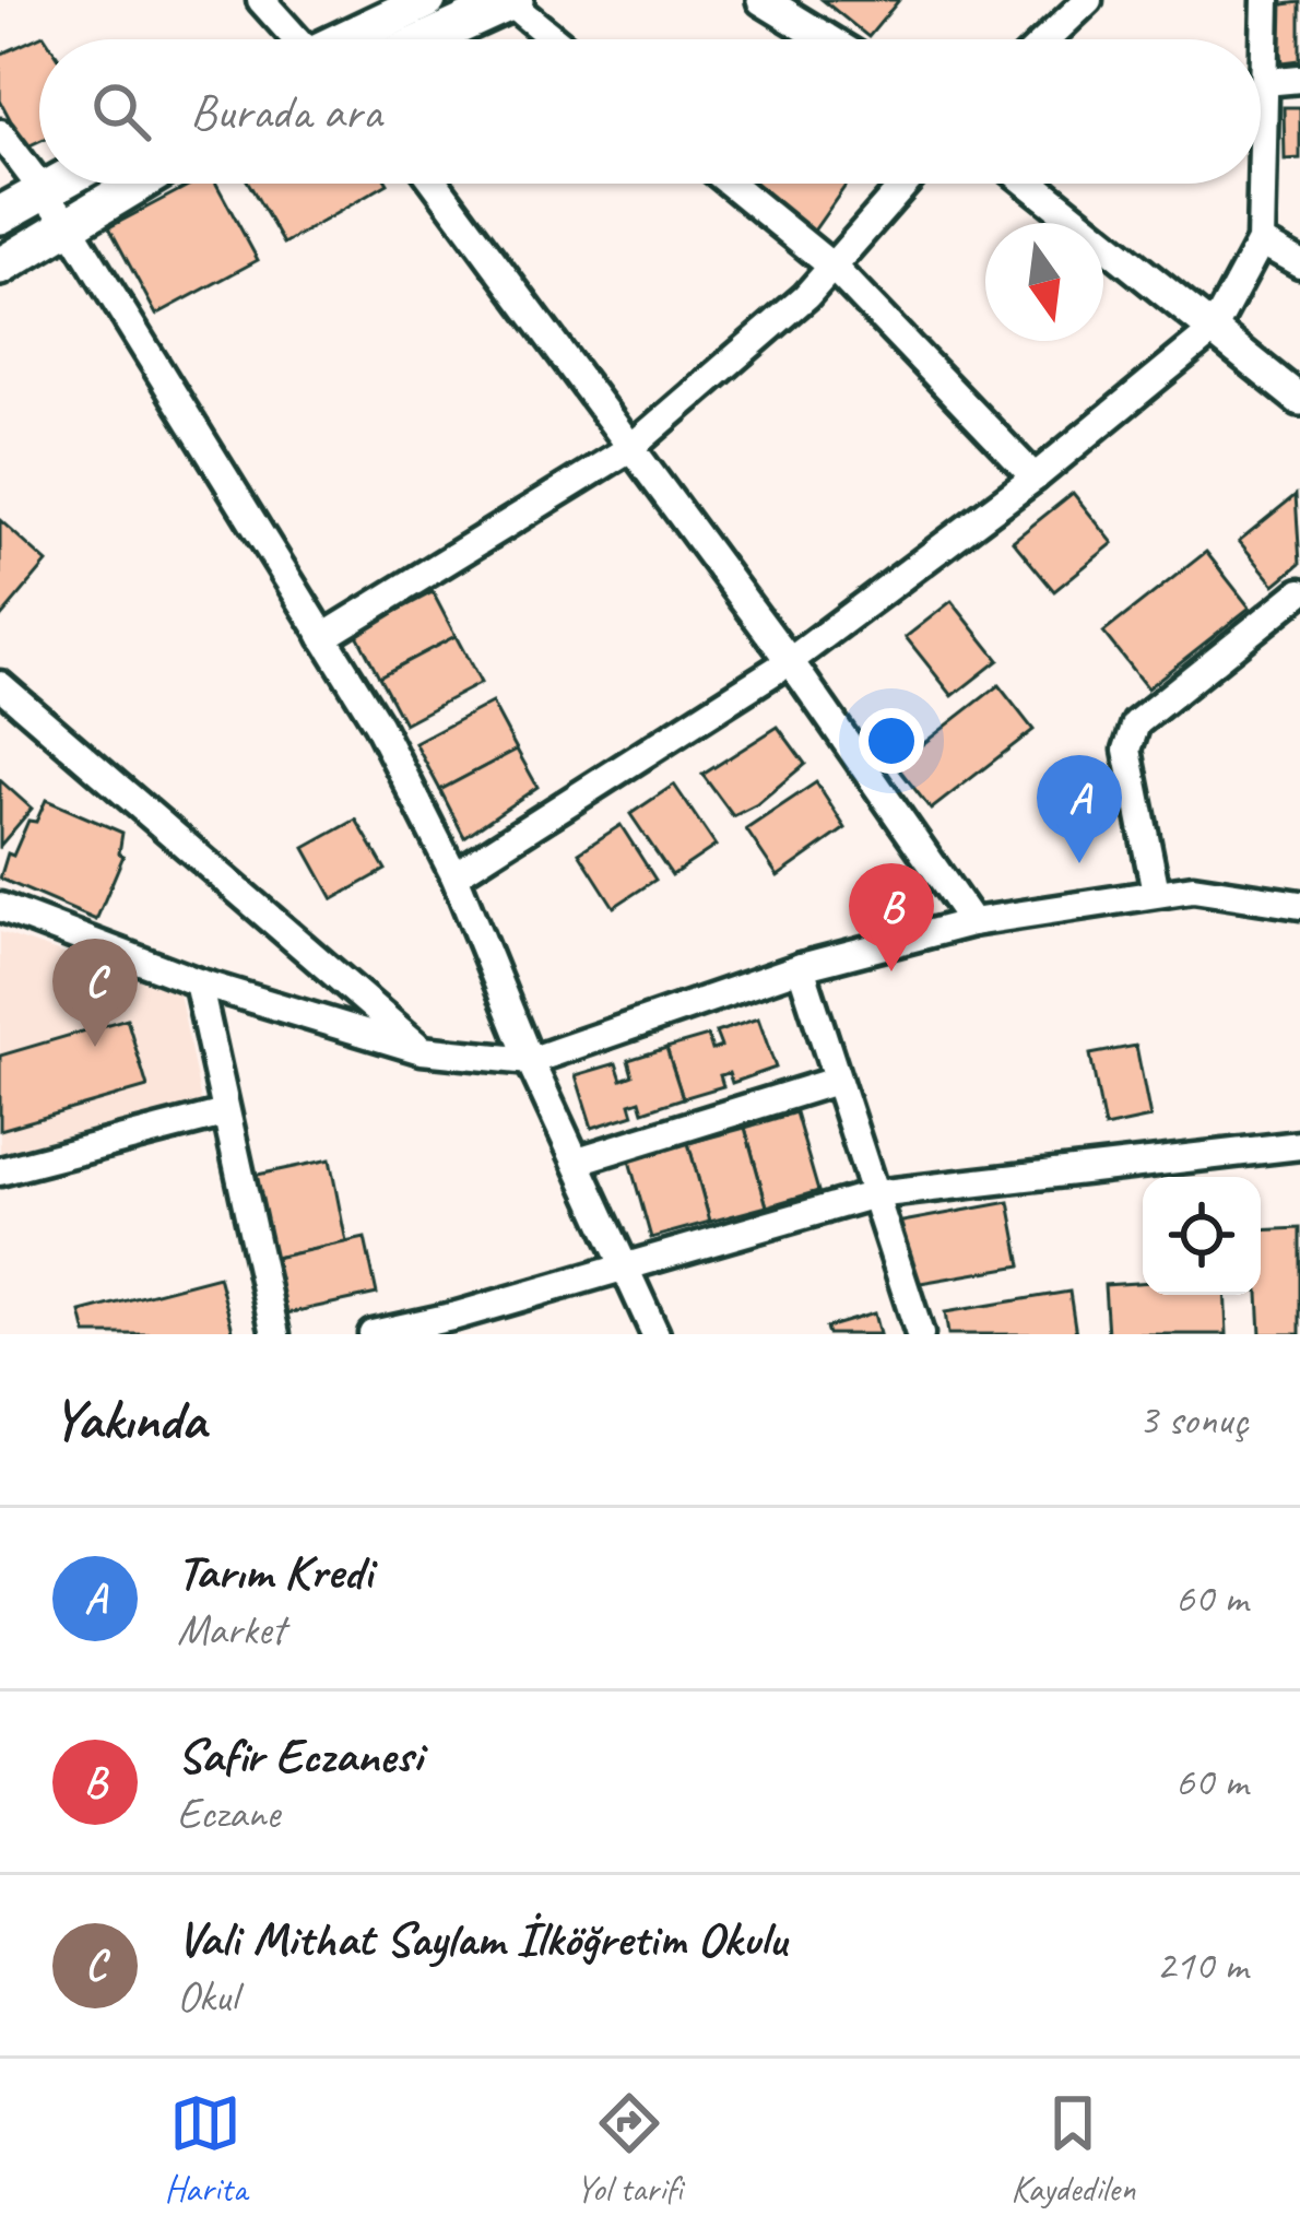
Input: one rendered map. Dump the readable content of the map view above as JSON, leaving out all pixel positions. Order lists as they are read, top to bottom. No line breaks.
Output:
{"north":"bottom","page":{"search":"Burada ara","pins":["A","B","C"],"heading":["Yakında","3 sonuç"],"list":[{"mark":"A","name":"Tarım Kredi","note":"Market","value":"60 m"},{"mark":"B","name":"Safir Eczanesi","note":"Eczane","value":"60 m"},{"mark":"C","name":"Vali Mithat Saylam İlköğretim Okulu","note":"Okul","value":"210 m"}],"nav":["Harita","Yol tarifi","Kaydedilen"]}}
